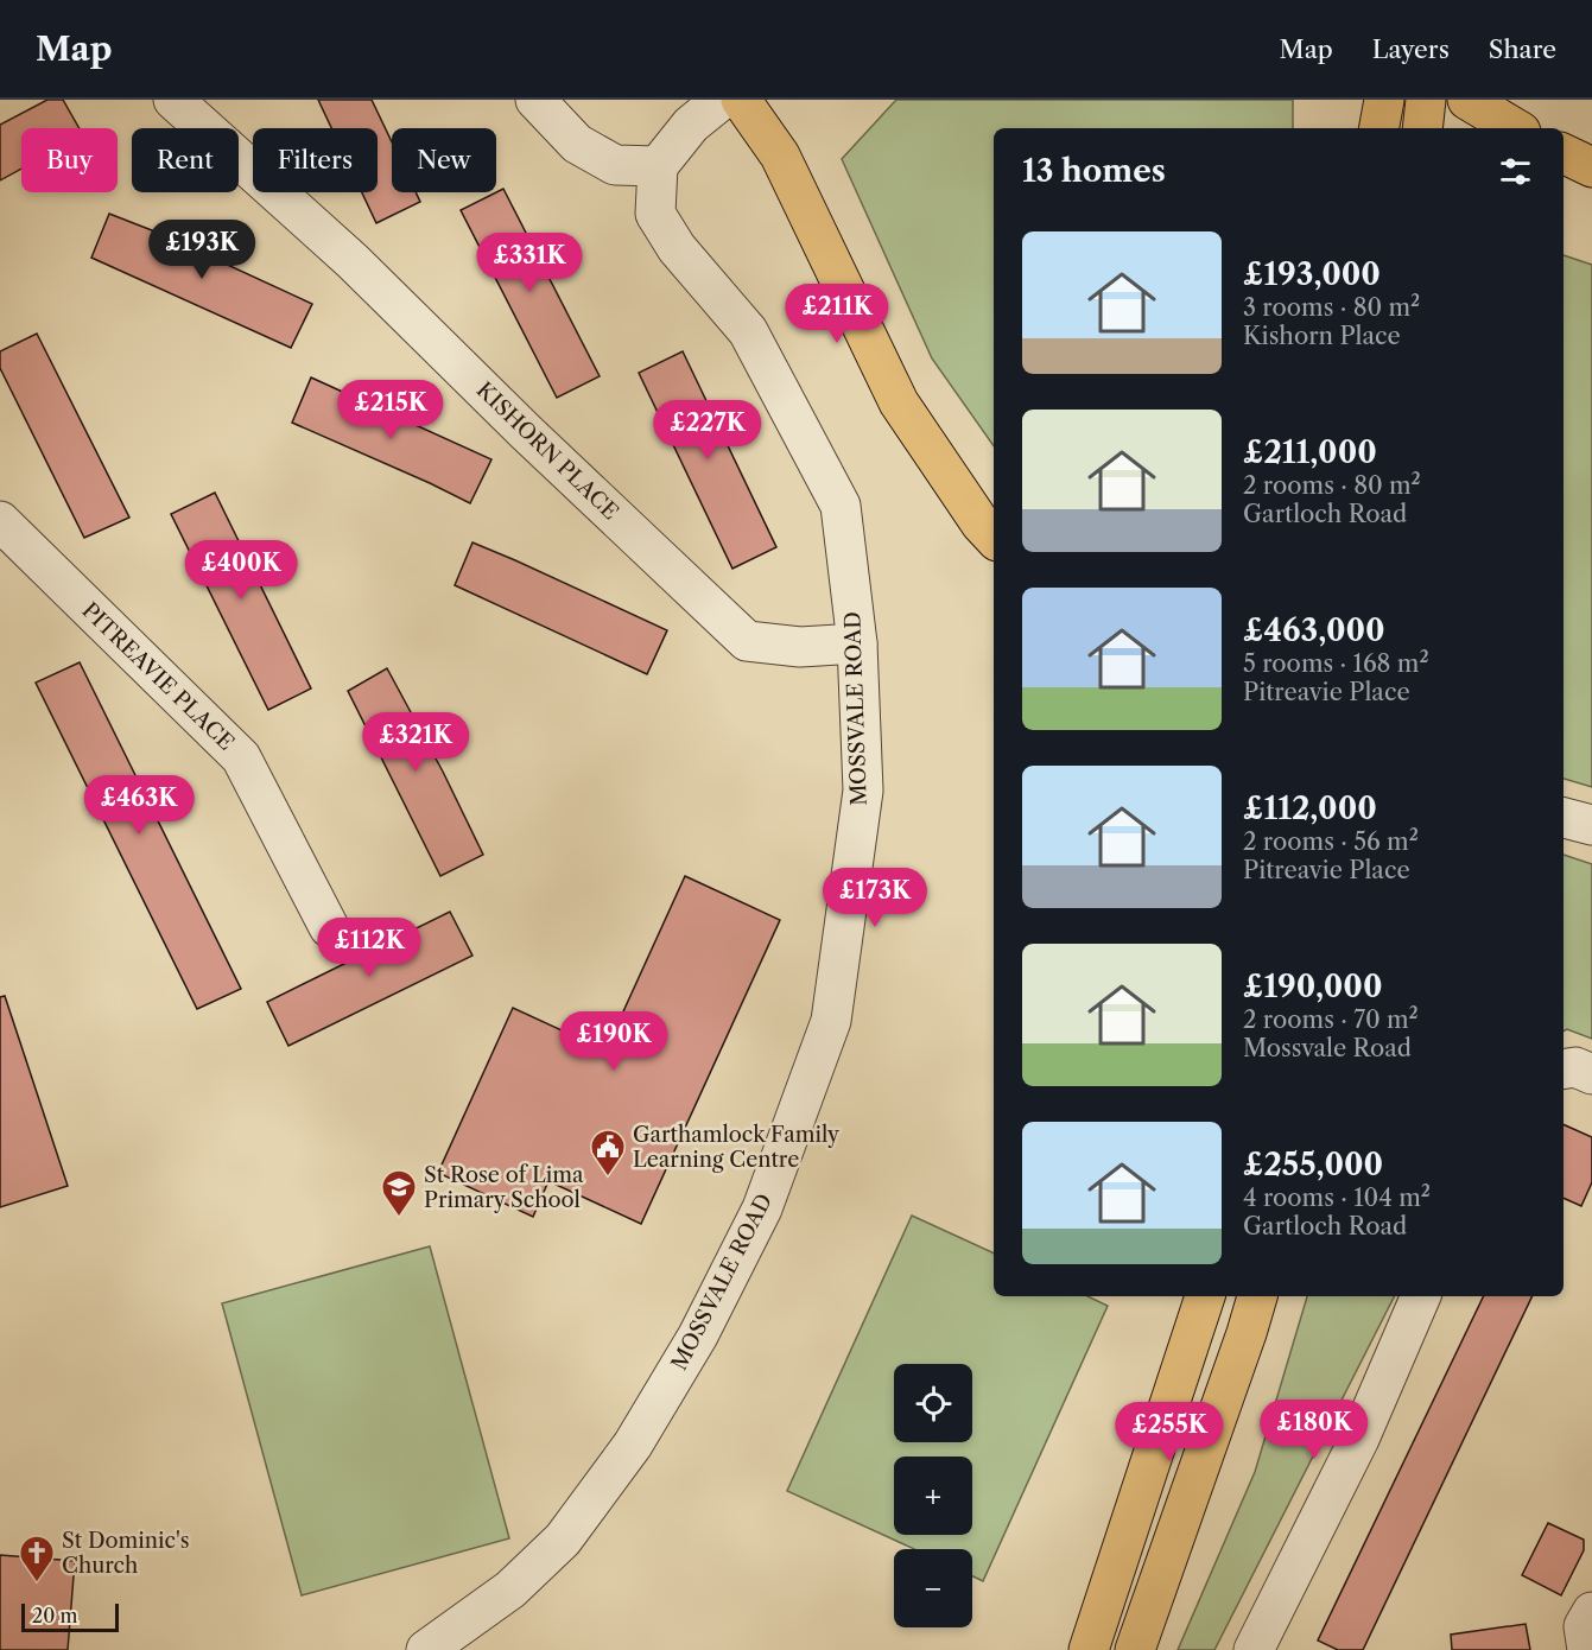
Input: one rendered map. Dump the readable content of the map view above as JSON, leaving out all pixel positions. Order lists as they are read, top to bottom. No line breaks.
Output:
{"streets":{"street":["KISHORN PLACE","PITREAVIE PLACE","MOSSVALE ROAD"]},"crossings":[["KISHORN PLACE","MOSSVALE ROAD"]],"places":{"public building":["Garthamlock Family Learning Centre"],"school or university":["St Rose of Lima Primary School"],"church":["St Dominic's Church"]},"scale_bar":"20 m","page":{"header":"Map","nav":["Map","Layers","Share"],"chip":["Buy","Rent","Filters","New"],"heading":"13 homes","list":[{"name":"£193,000","note":"3 rooms · 80 m² · Kishorn Place"},{"name":"£211,000","note":"2 rooms · 80 m² · Gartloch Road"},{"name":"£463,000","note":"5 rooms · 168 m² · Pitreavie Place"},{"name":"£112,000","note":"2 rooms · 56 m² · Pitreavie Place"},{"name":"£190,000","note":"2 rooms · 70 m² · Mossvale Road"},{"name":"£255,000","note":"4 rooms · 104 m² · Gartloch Road"}],"price":["£193K","£331K","£211K","£215K","£227K","£400K","£321K","£463K","£173K","£112K","£190K","£180K","£255K"],"map_buttons":["+","−"],"scale":"20 m"}}
